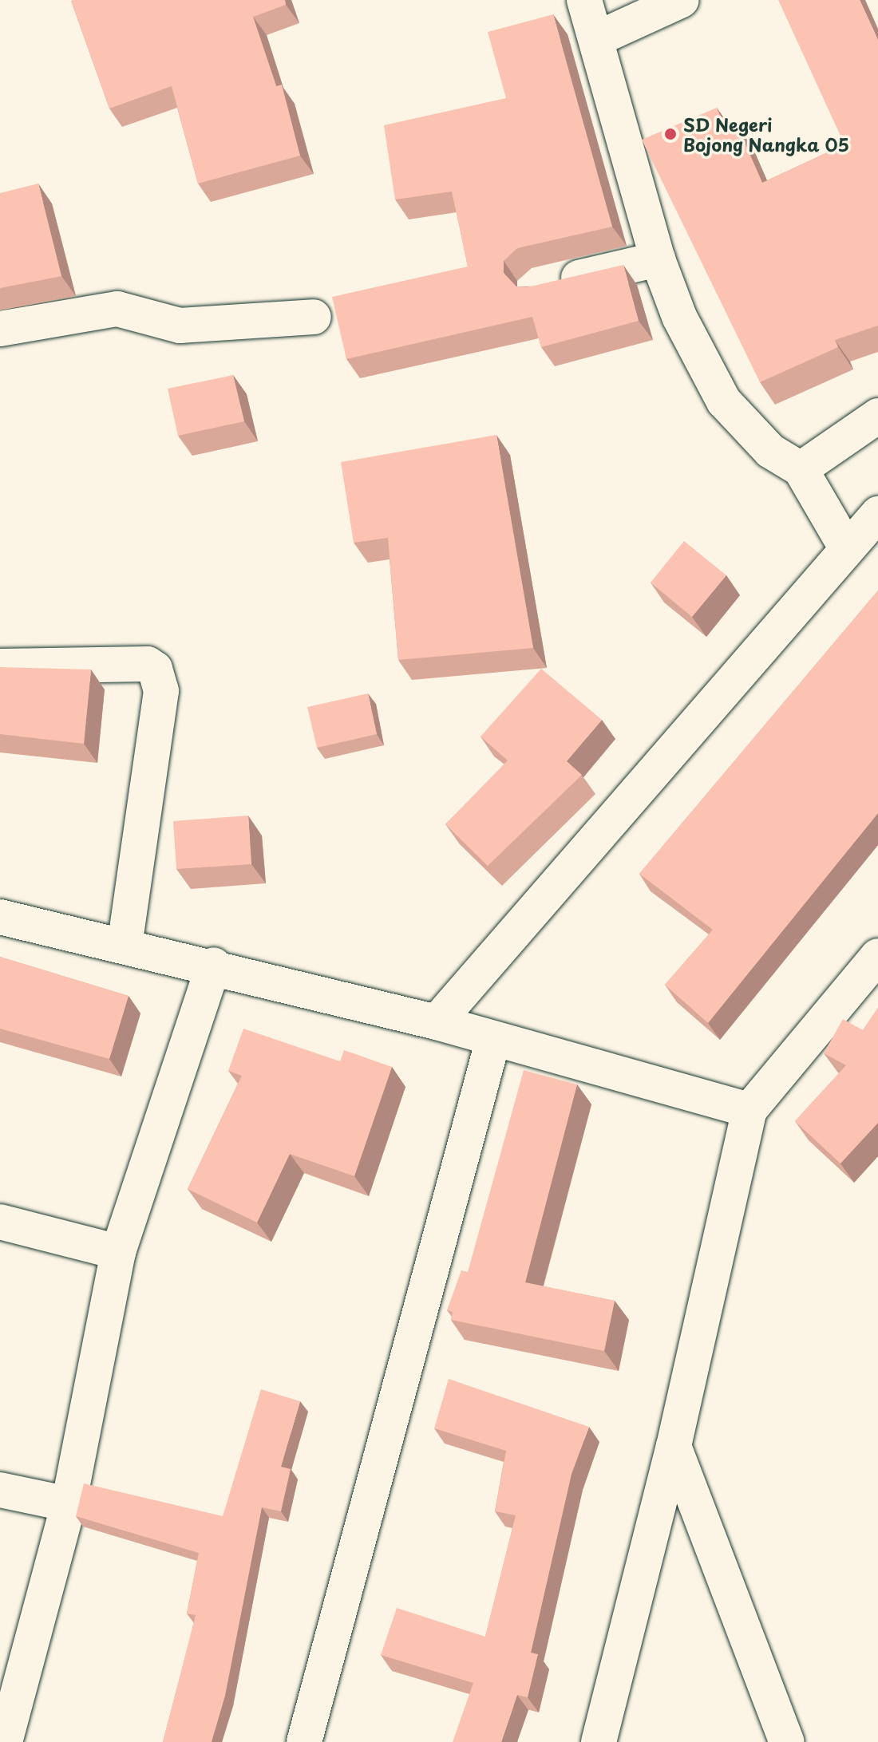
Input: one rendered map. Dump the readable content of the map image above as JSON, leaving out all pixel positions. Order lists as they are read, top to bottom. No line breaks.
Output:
{"places":["SD Negeri Bojong Nangka 05"]}
